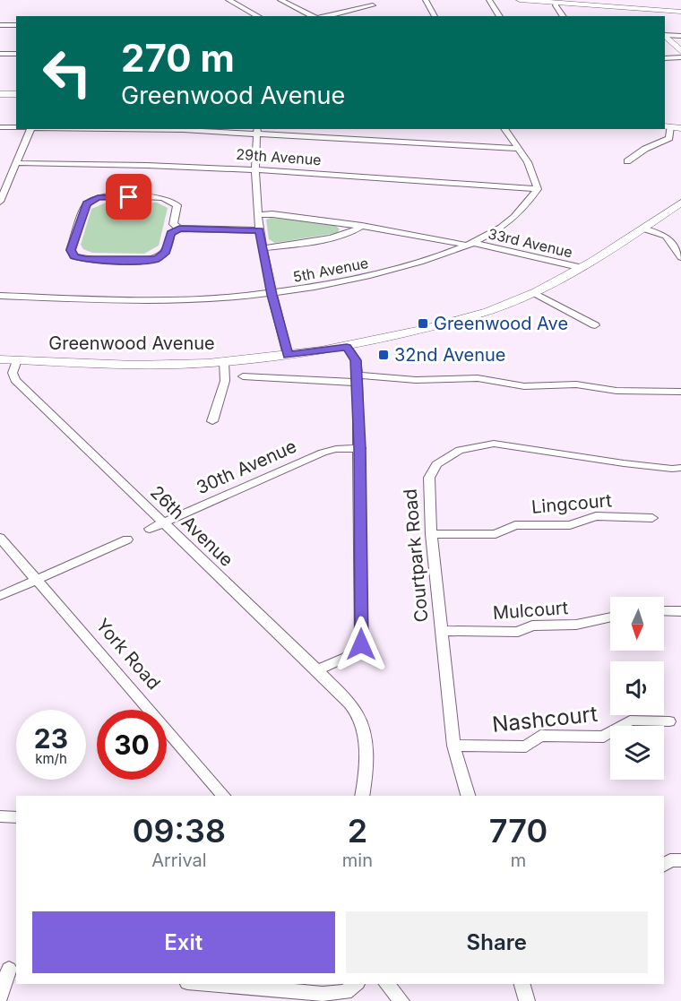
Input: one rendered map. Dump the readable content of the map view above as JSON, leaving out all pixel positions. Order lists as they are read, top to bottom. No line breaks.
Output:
{"streets":{"street":["29th Avenue","33rd Avenue","5th Avenue","Greenwood Avenue","30th Avenue","Lingcourt","26th Avenue","Courtpark Road","Mulcourt","York Road","Nashcourt"]},"crossings":[["29th Avenue","5th Avenue"],["33rd Avenue","5th Avenue"],["33rd Avenue","Greenwood Avenue"],["Greenwood Avenue","26th Avenue"],["30th Avenue","26th Avenue"],["Lingcourt","Courtpark Road"],["Courtpark Road","Mulcourt"],["Courtpark Road","Nashcourt"]],"places":{"transit":["Greenwood Ave","32nd Avenue"]},"north":"bottom","page":{"turn":["270 m","Greenwood Avenue"],"speed":"23 km/h","limit":"30","eta":["09:38","Arrival","2","min","770","m"],"buttons":["Exit","Share"]}}
